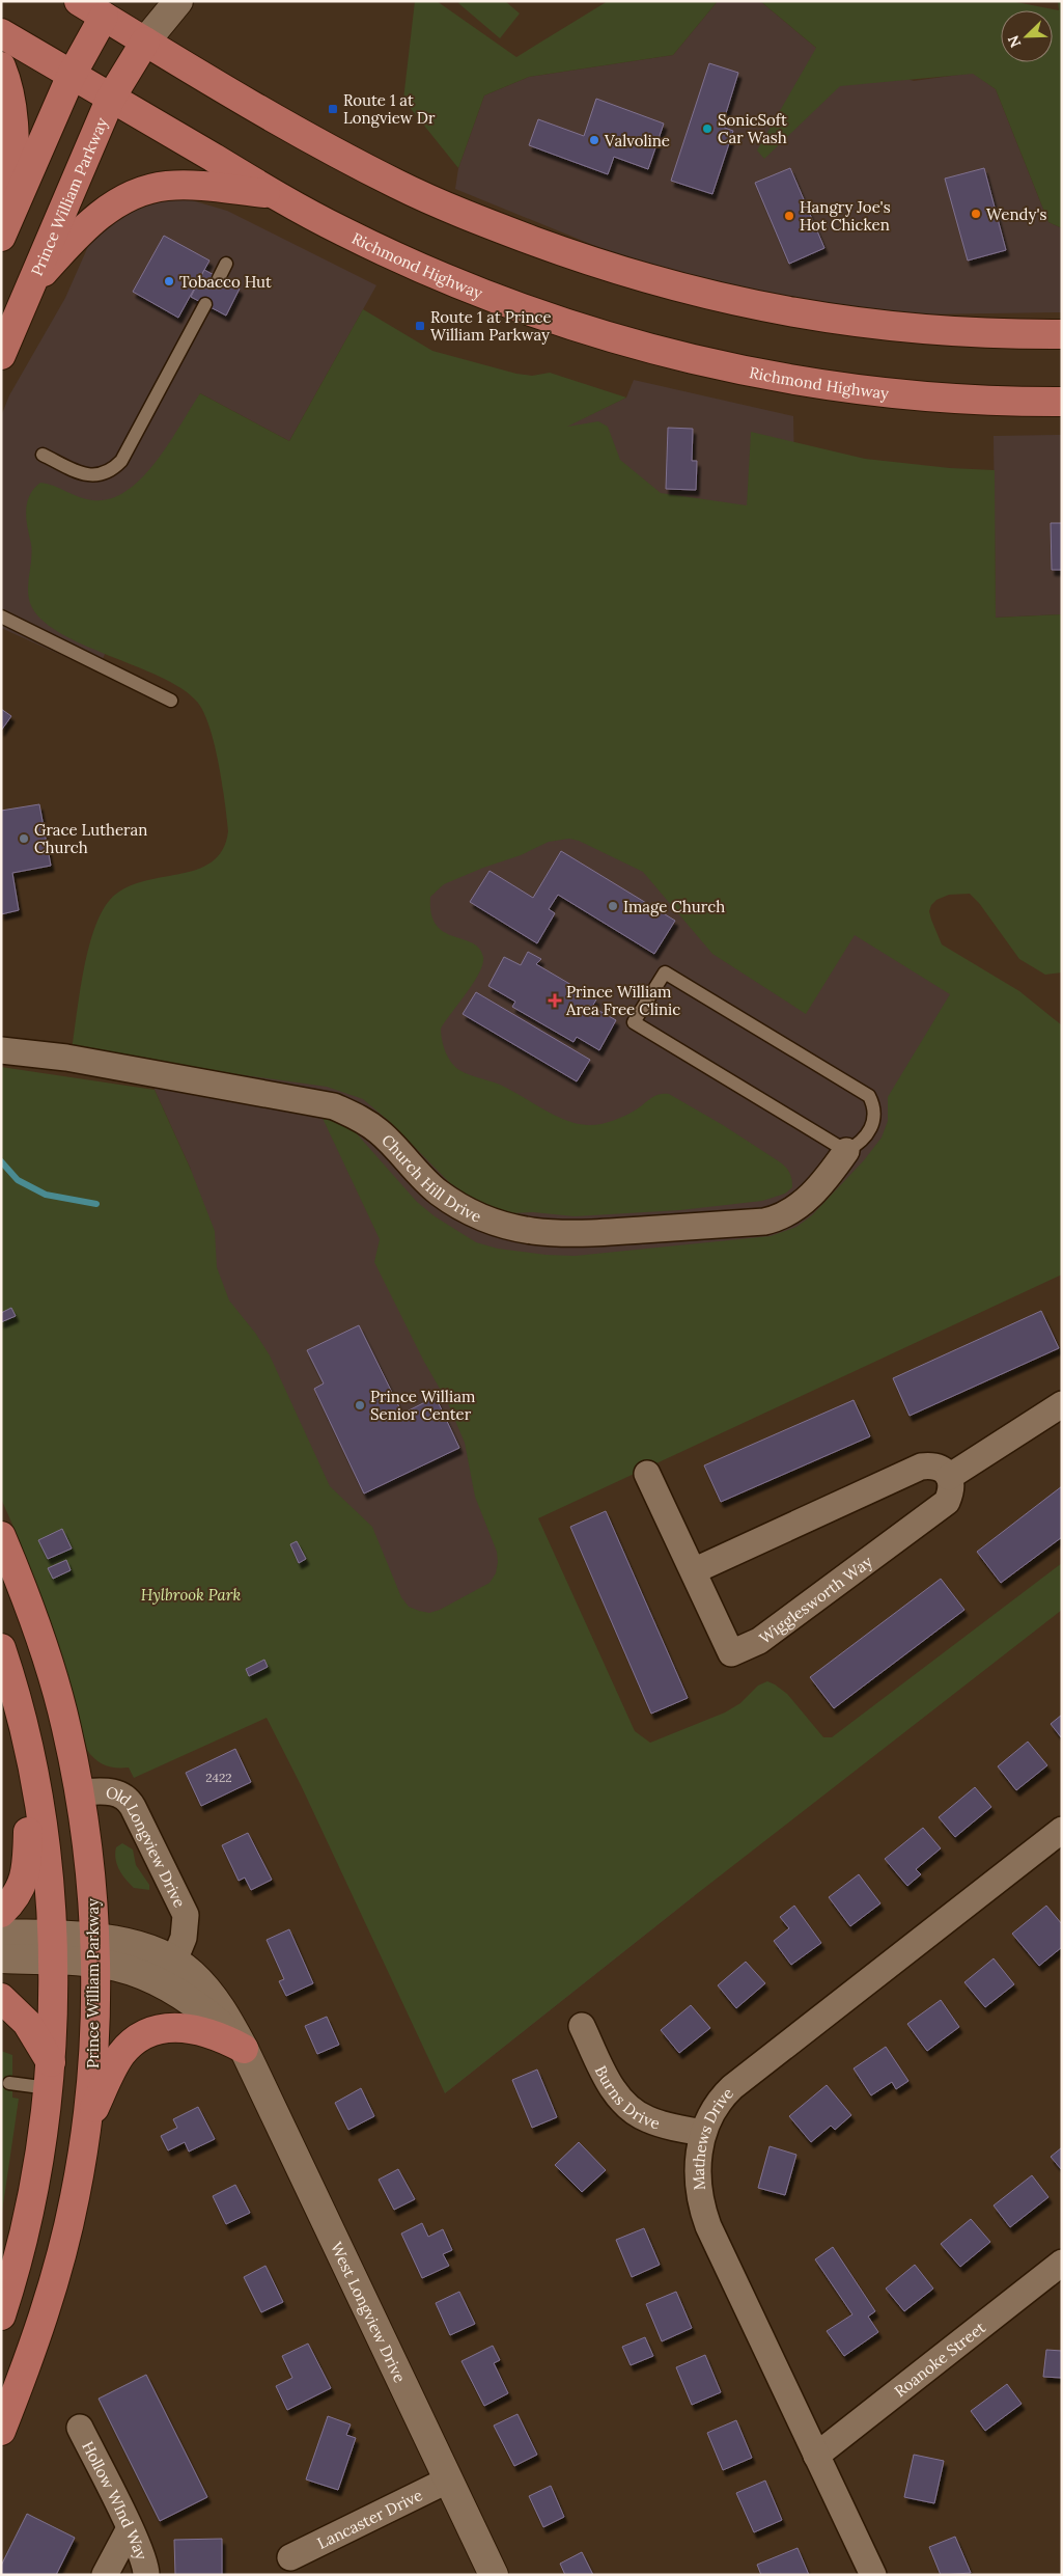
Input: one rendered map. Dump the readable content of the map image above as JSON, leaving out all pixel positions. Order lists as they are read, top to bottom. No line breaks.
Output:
{"streets":{"main road":["Prince William Parkway","Richmond Highway"],"street":["Church Hill Drive","Wigglesworth Way","Old Longview Drive","Burns Drive","Mathews Drive","West Longview Drive","Roanoke Street","Hollow WInd Way","Lancaster Drive"]},"crossings":[["Prince William Parkway","Richmond Highway"],["Prince William Parkway","Old Longview Drive"],["Prince William Parkway","West Longview Drive"],["Old Longview Drive","West Longview Drive"],["Burns Drive","Mathews Drive"],["Mathews Drive","Roanoke Street"],["West Longview Drive","Lancaster Drive"]],"parks":["Hylbrook Park"],"places":{"transit":["Route 1 at Longview Dr","Route 1 at Prince William Parkway"],"other":["SonicSoft Car Wash","Valvoline","Wendy's","Hangry Joe's Hot Chicken","Tobacco Hut","Grace Lutheran Church","Image Church","Prince William Senior Center"],"health":["Prince William Area Free Clinic"]},"house_numbers":["2422"],"north":"bottom left"}
